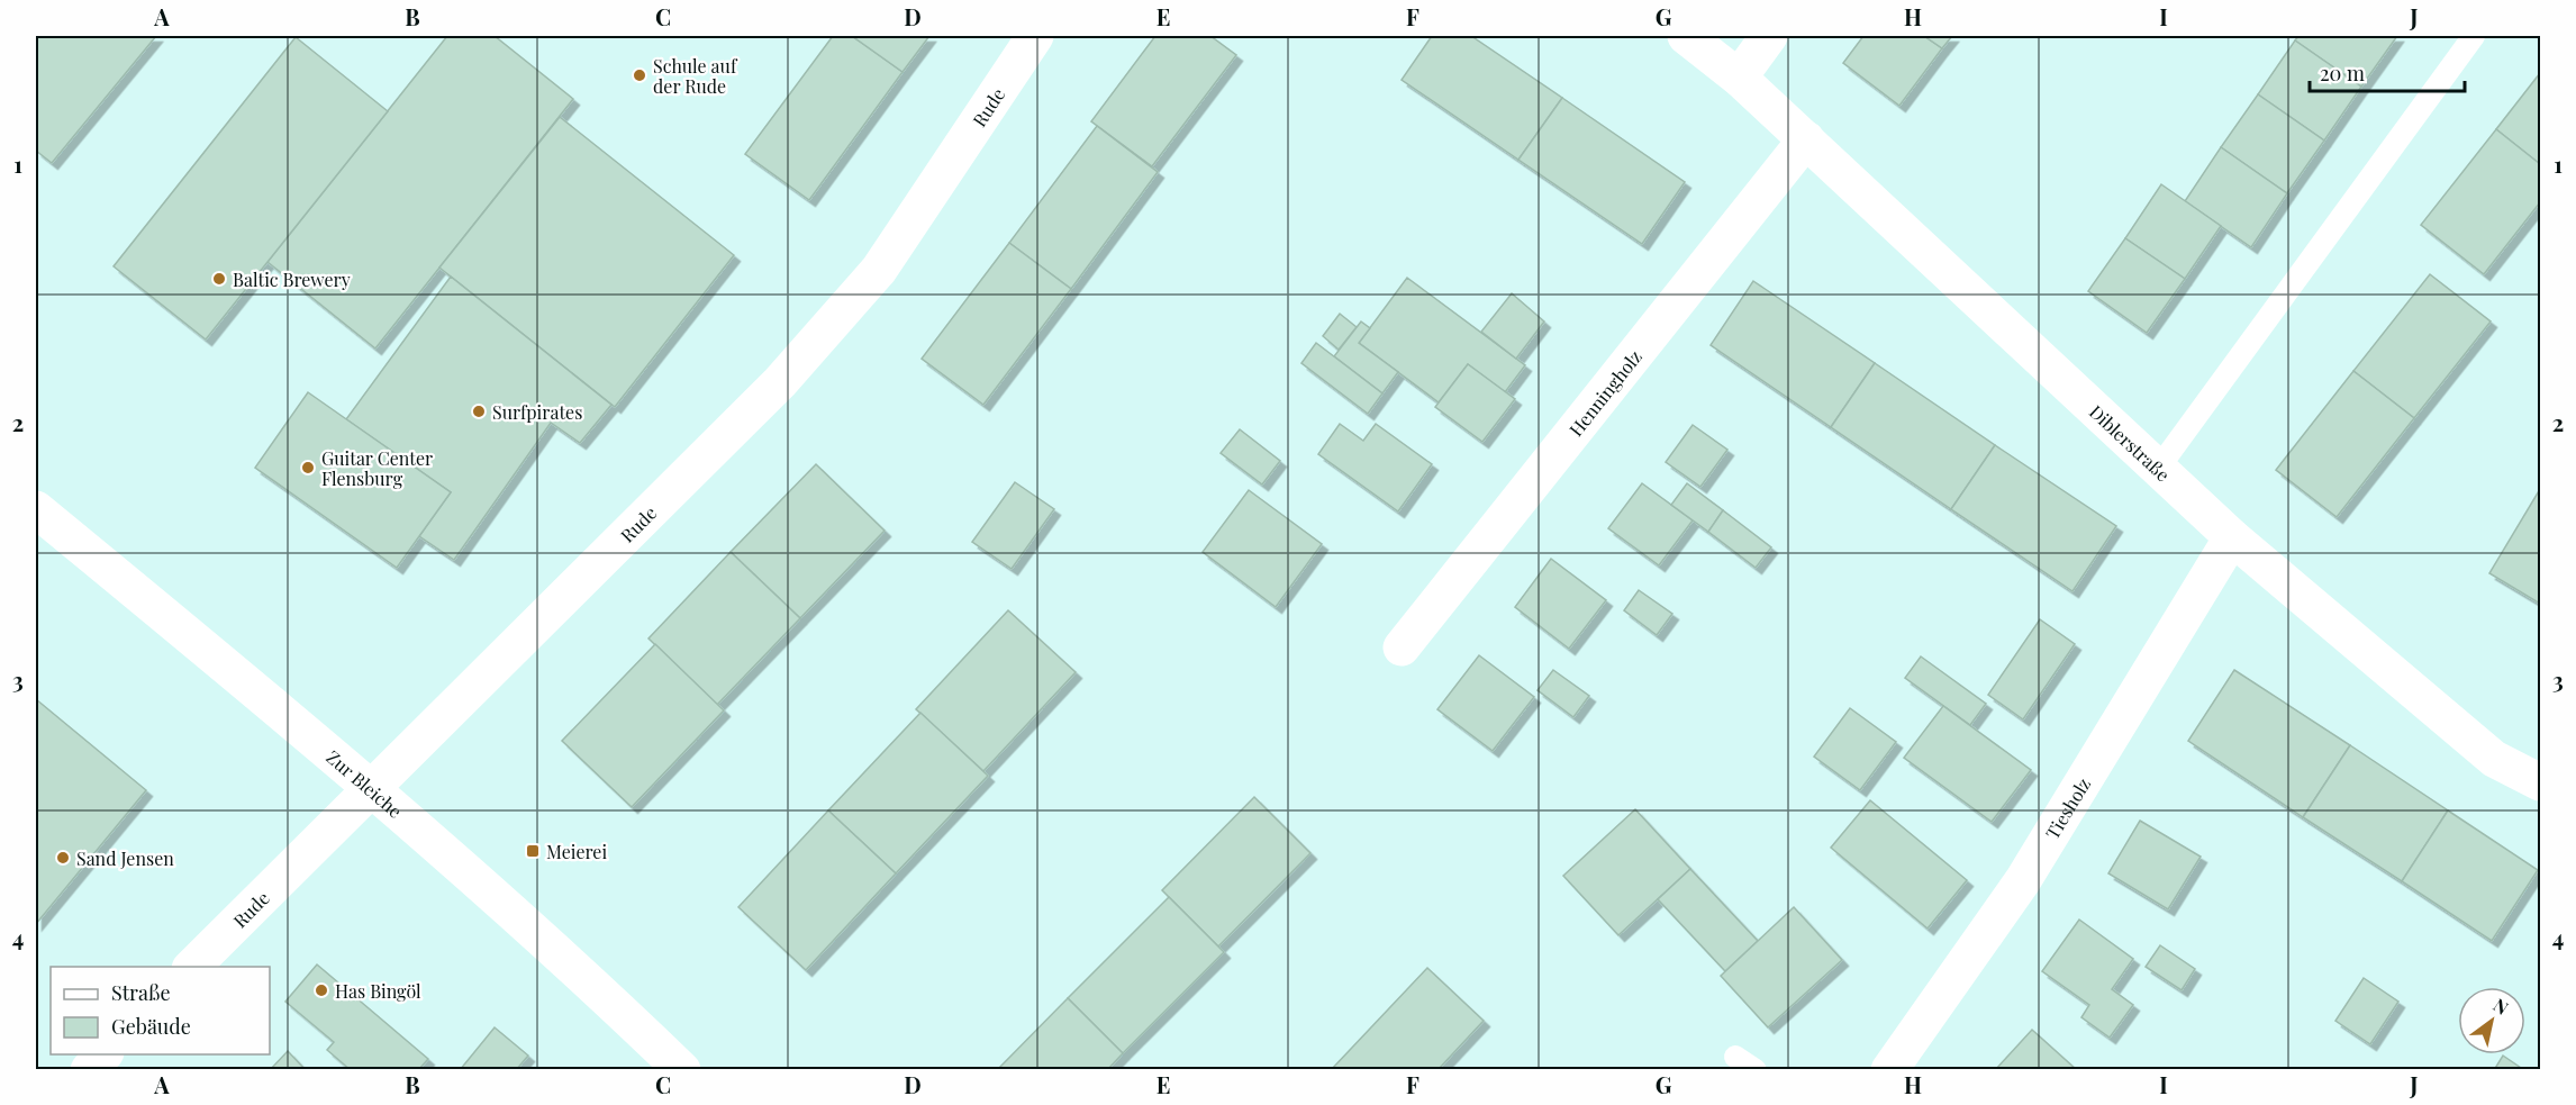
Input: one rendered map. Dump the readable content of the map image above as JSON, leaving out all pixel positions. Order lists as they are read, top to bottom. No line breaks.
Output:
{"streets":{"street":["Rude","Henningholz","Diblerstraße","Zur Bleiche","Tiesholz"]},"crossings":[["Rude","Zur Bleiche"],["Henningholz","Diblerstraße"],["Diblerstraße","Tiesholz"]],"places":{"other":["Schule auf der Rude","Baltic Brewery","Surfpirates","Guitar Center Flensburg","Sand Jensen","Has Bingöl"],"transit":["Meierei"]},"legend":["Straße","Gebäude"],"scale_bar":"20 m","north":"top right","grid":{"columns":["A","B","C","D","E","F","G","H","I","J"],"rows":["1","2","3","4"]}}
